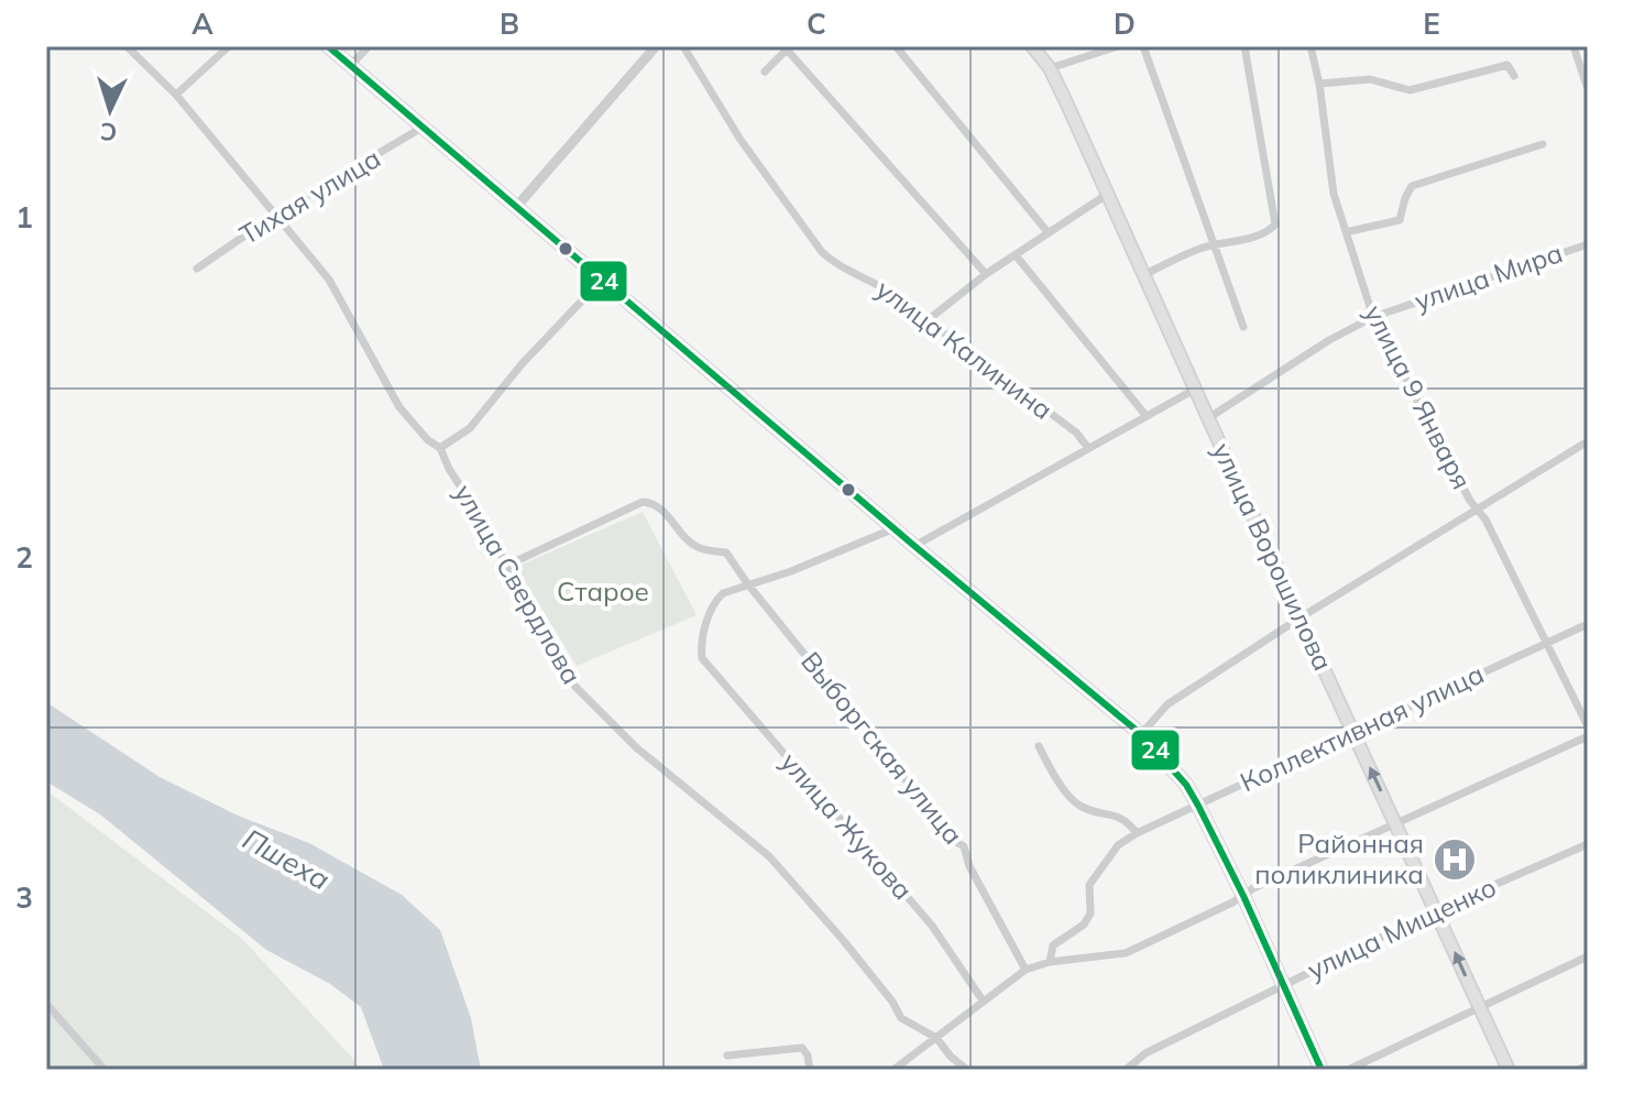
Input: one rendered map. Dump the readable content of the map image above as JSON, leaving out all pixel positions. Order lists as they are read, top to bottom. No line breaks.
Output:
{"streets":{"main road":["улица Ворошилова"],"street":["Тихая улица","улица Мира","улица Калинина","улица 9 Января","улица Свердлова","Коллективная улица","Выборгская улица","улица Жукова","улица Мищенко"]},"crossings":[["Тихая улица","улица Свердлова"],["улица Мира","улица 9 Января"],["улица Мира","улица Ворошилова"],["улица 9 Января","Коллективная улица"],["улица Ворошилова","Коллективная улица"],["улица Ворошилова","улица Мищенко"],["Выборгская улица","улица Жукова"]],"water":["Пшеха"],"parks":["Старое"],"places":{"hospital":["Районная поликлиника"]},"lines":["transit line 24"],"north":"bottom","grid":{"columns":["A","B","C","D","E"],"rows":["1","2","3"]}}
